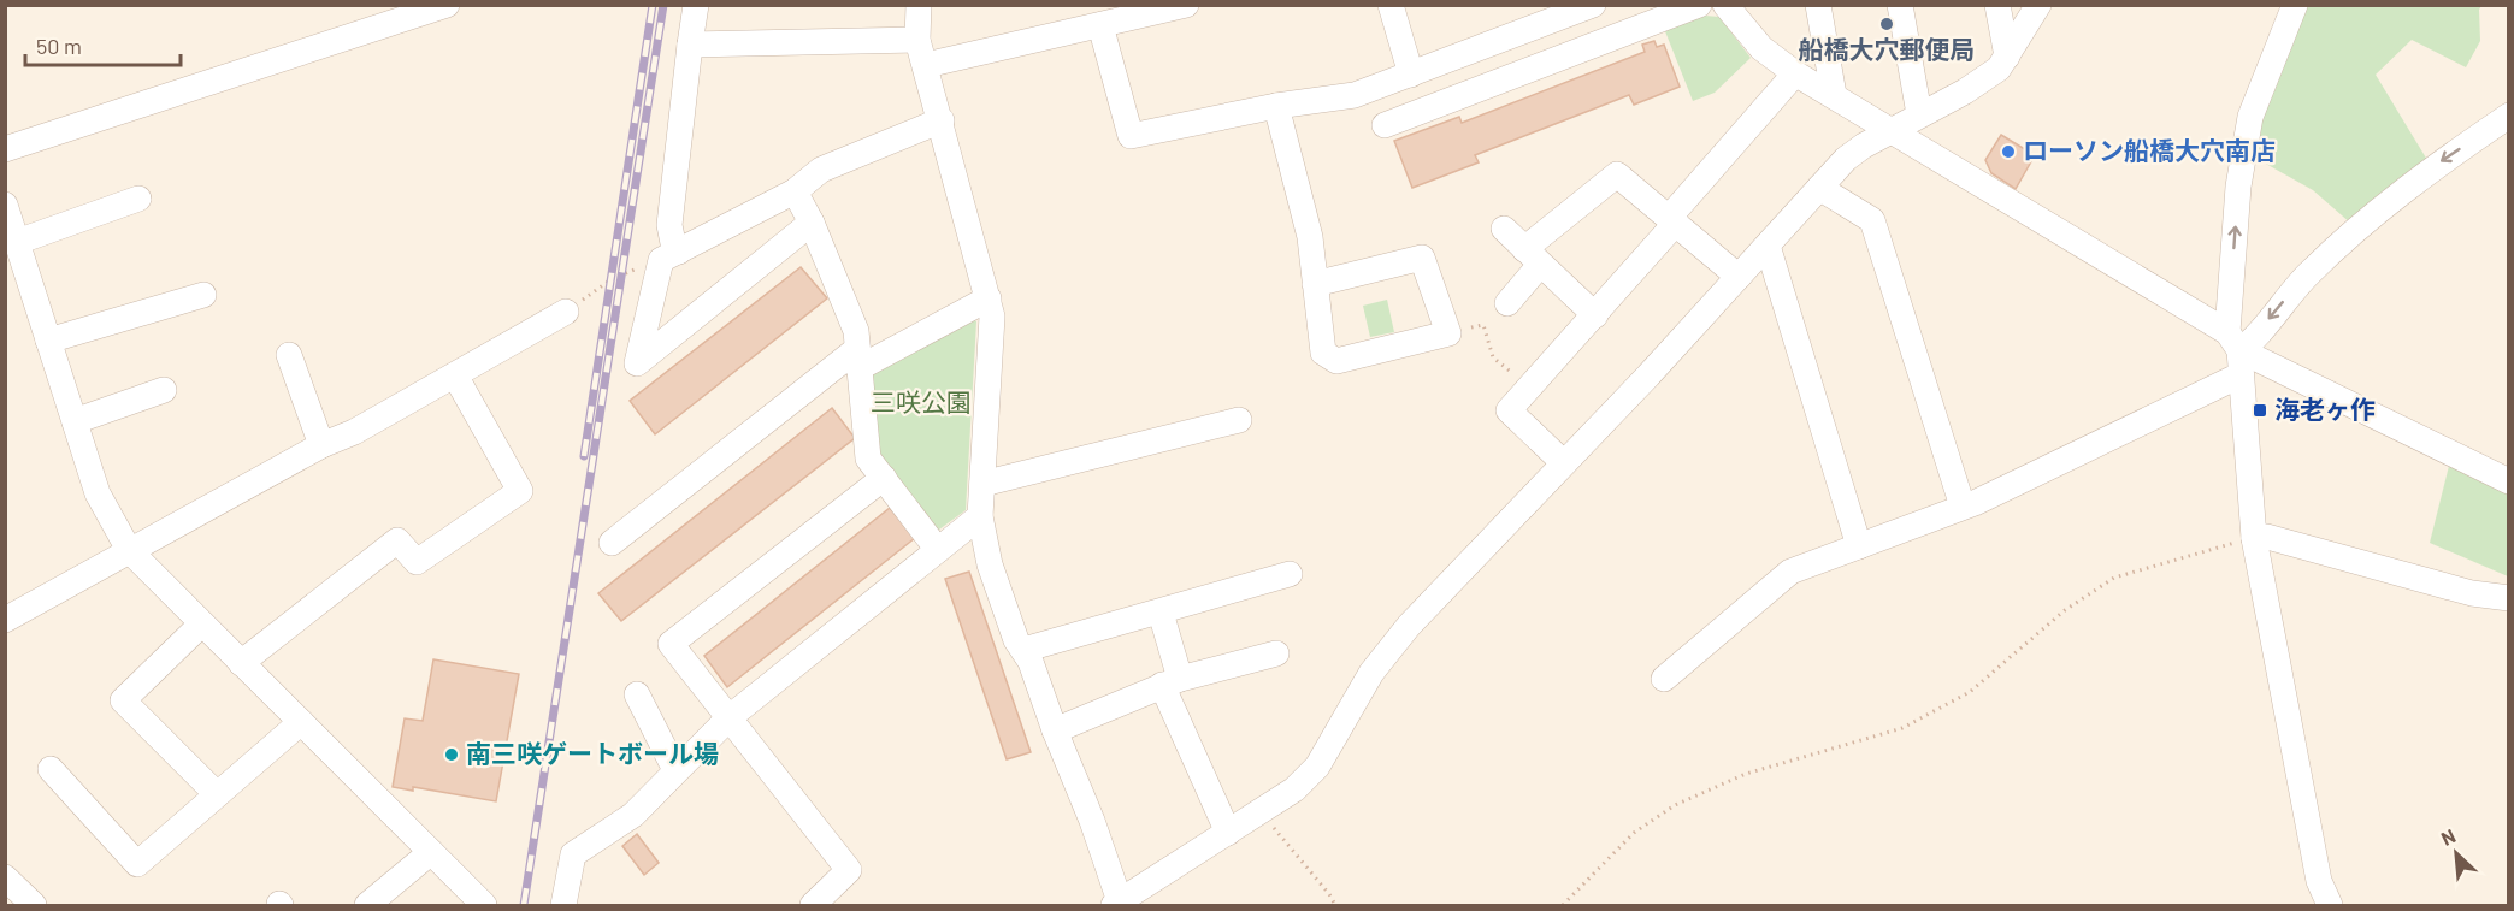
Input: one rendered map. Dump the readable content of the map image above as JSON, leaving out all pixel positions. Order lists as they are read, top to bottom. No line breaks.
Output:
{"parks":["三咲公園"],"places":{"other":["船橋大穴郵便局","ローソン船橋大穴南店","南三咲ゲートボール場"],"transit":["海老ヶ作"]},"scale_bar":"50 m","north":"top left"}
